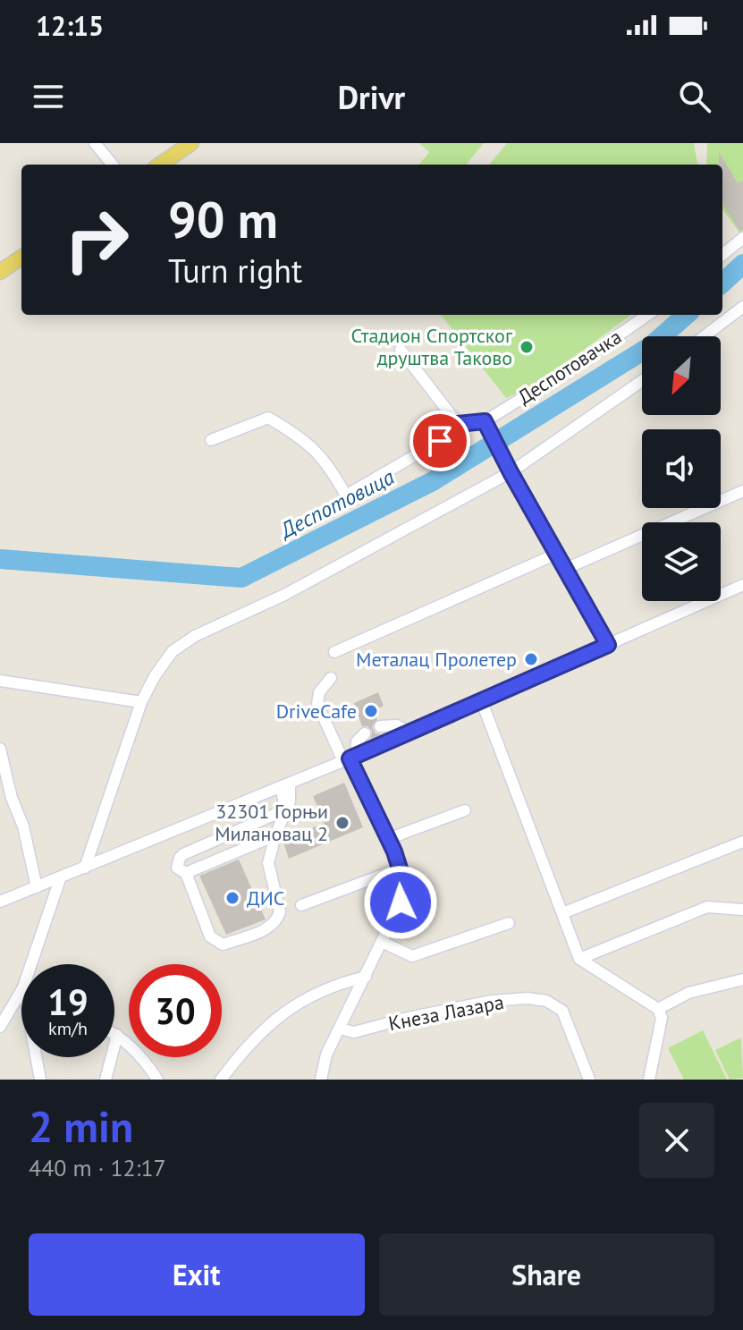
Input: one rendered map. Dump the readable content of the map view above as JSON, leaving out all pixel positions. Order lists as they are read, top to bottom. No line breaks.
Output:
{"streets":{"street":["Деспотовачка","Кнеза Лазара"]},"water":["Деспотовица"],"places":["Стадион Спортског друштва Таково","Металац Пролетер","DriveCafe","32301 Горњи Милановац 2","ДИС"],"north":"bottom left","page":{"status":"12:15","header":"Drivr","turn":["90 m","Turn right"],"speed":"19 km/h","limit":"30","heading":["2 min","440 m · 12:17"],"buttons":["Exit","Share"]}}
